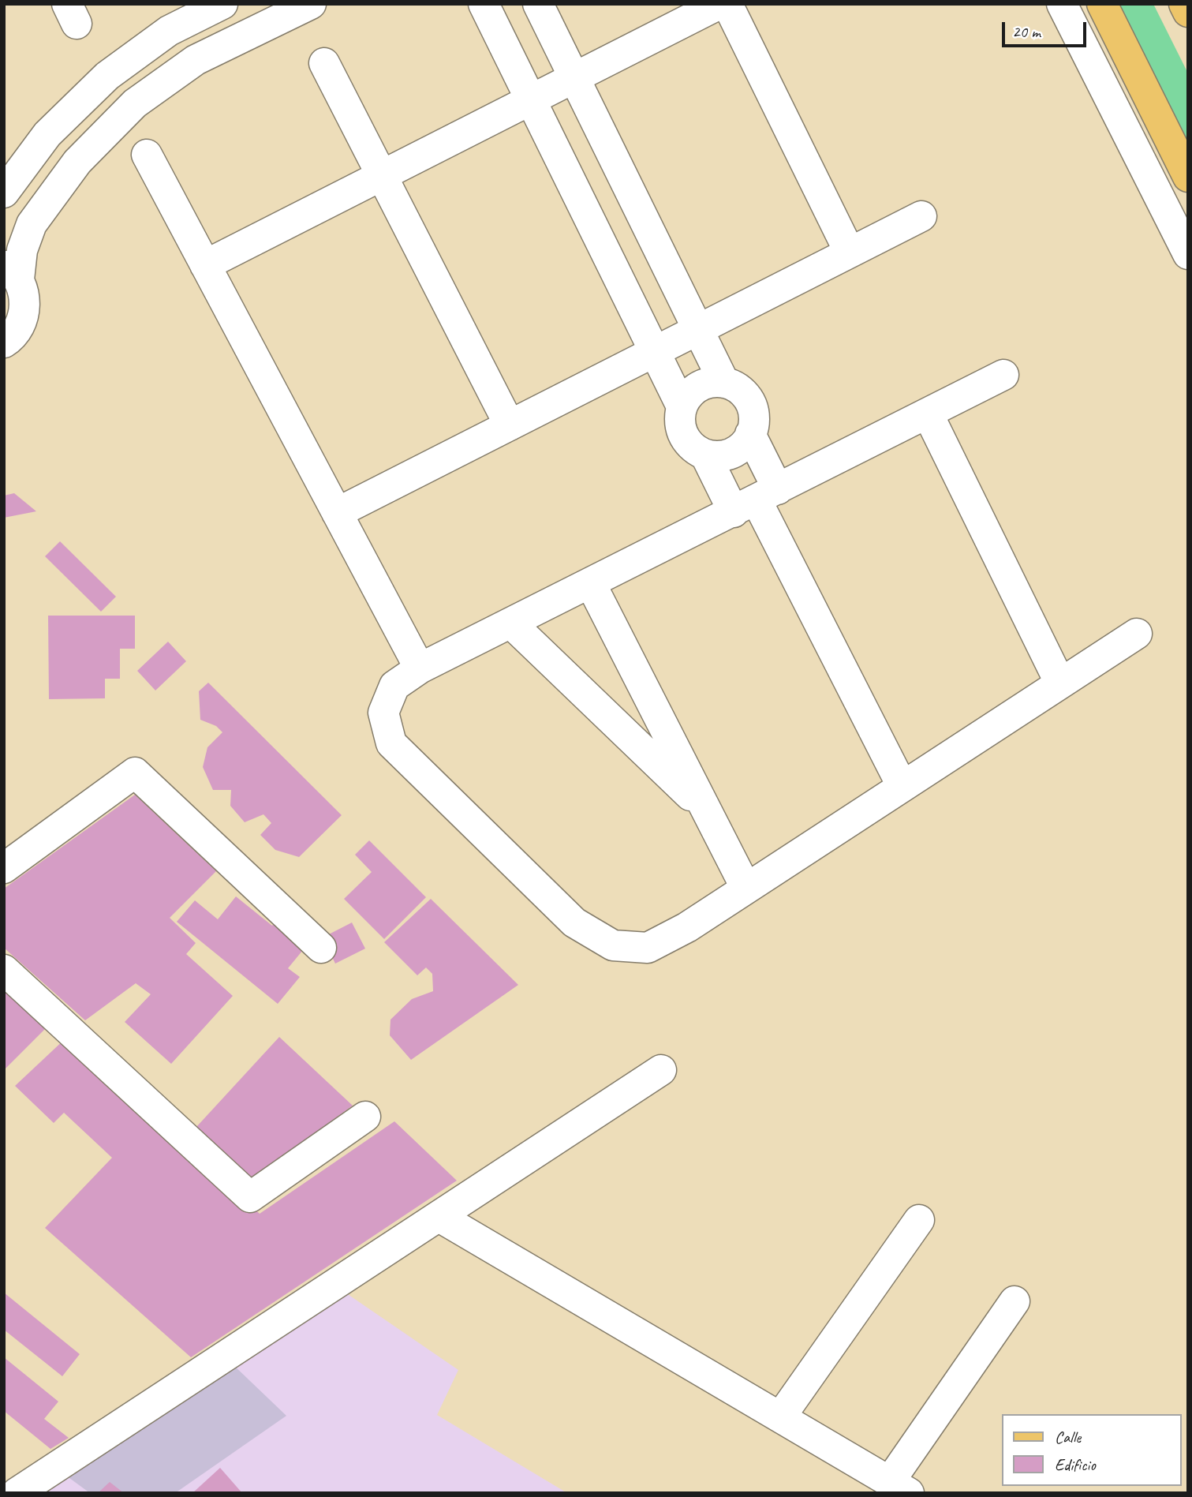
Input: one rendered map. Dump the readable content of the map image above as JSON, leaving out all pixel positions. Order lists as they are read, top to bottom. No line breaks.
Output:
{"legend":["Calle","Edificio"],"scale_bar":"20 m"}
